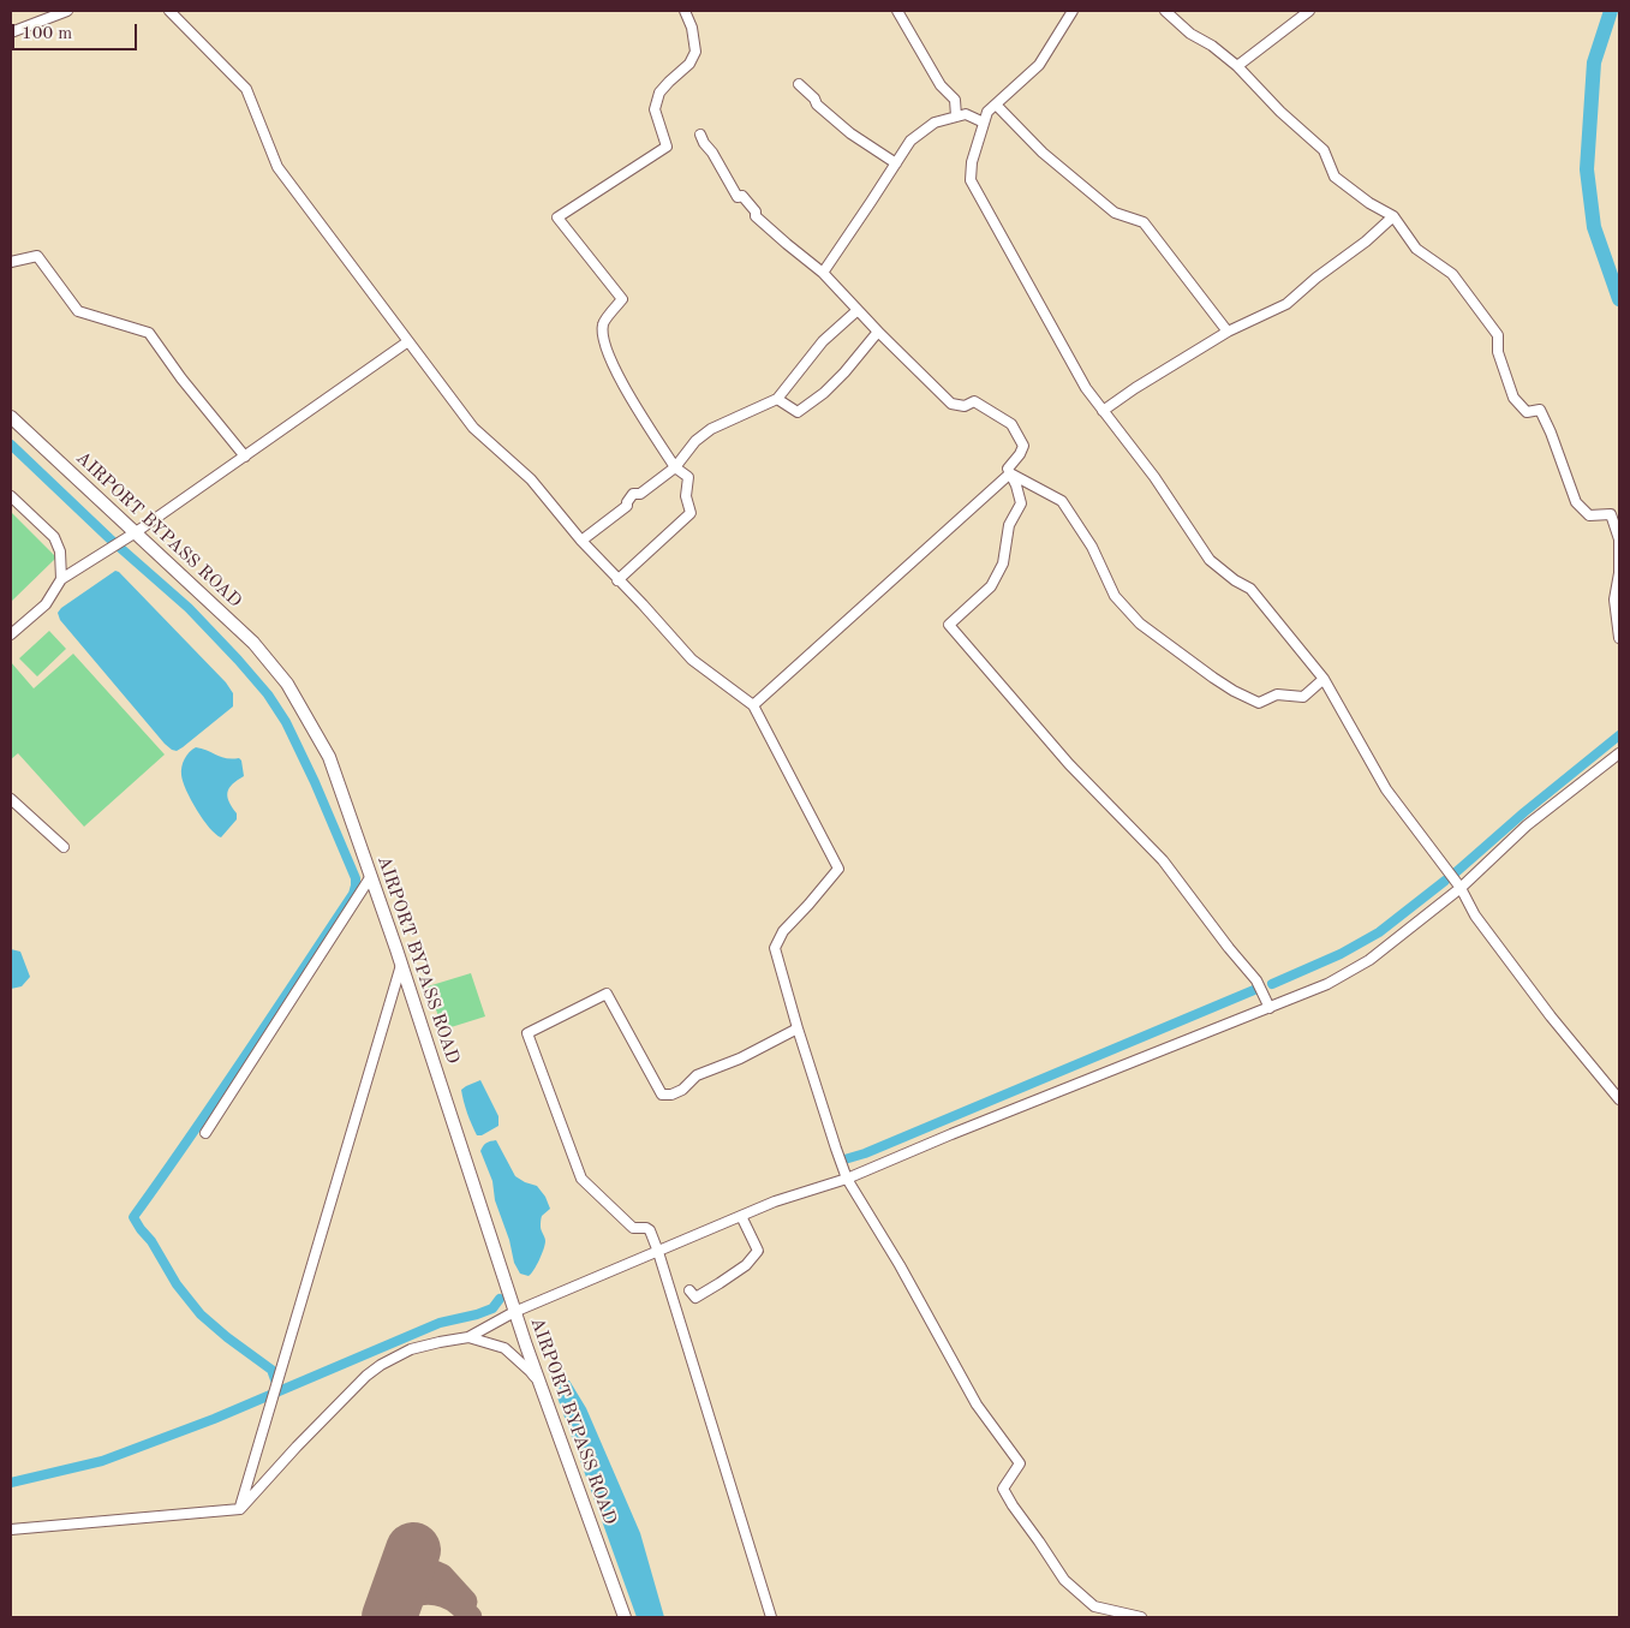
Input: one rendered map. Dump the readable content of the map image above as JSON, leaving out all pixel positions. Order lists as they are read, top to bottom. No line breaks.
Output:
{"streets":{"street":["AIRPORT BYPASS ROAD"]},"scale_bar":"100 m"}
